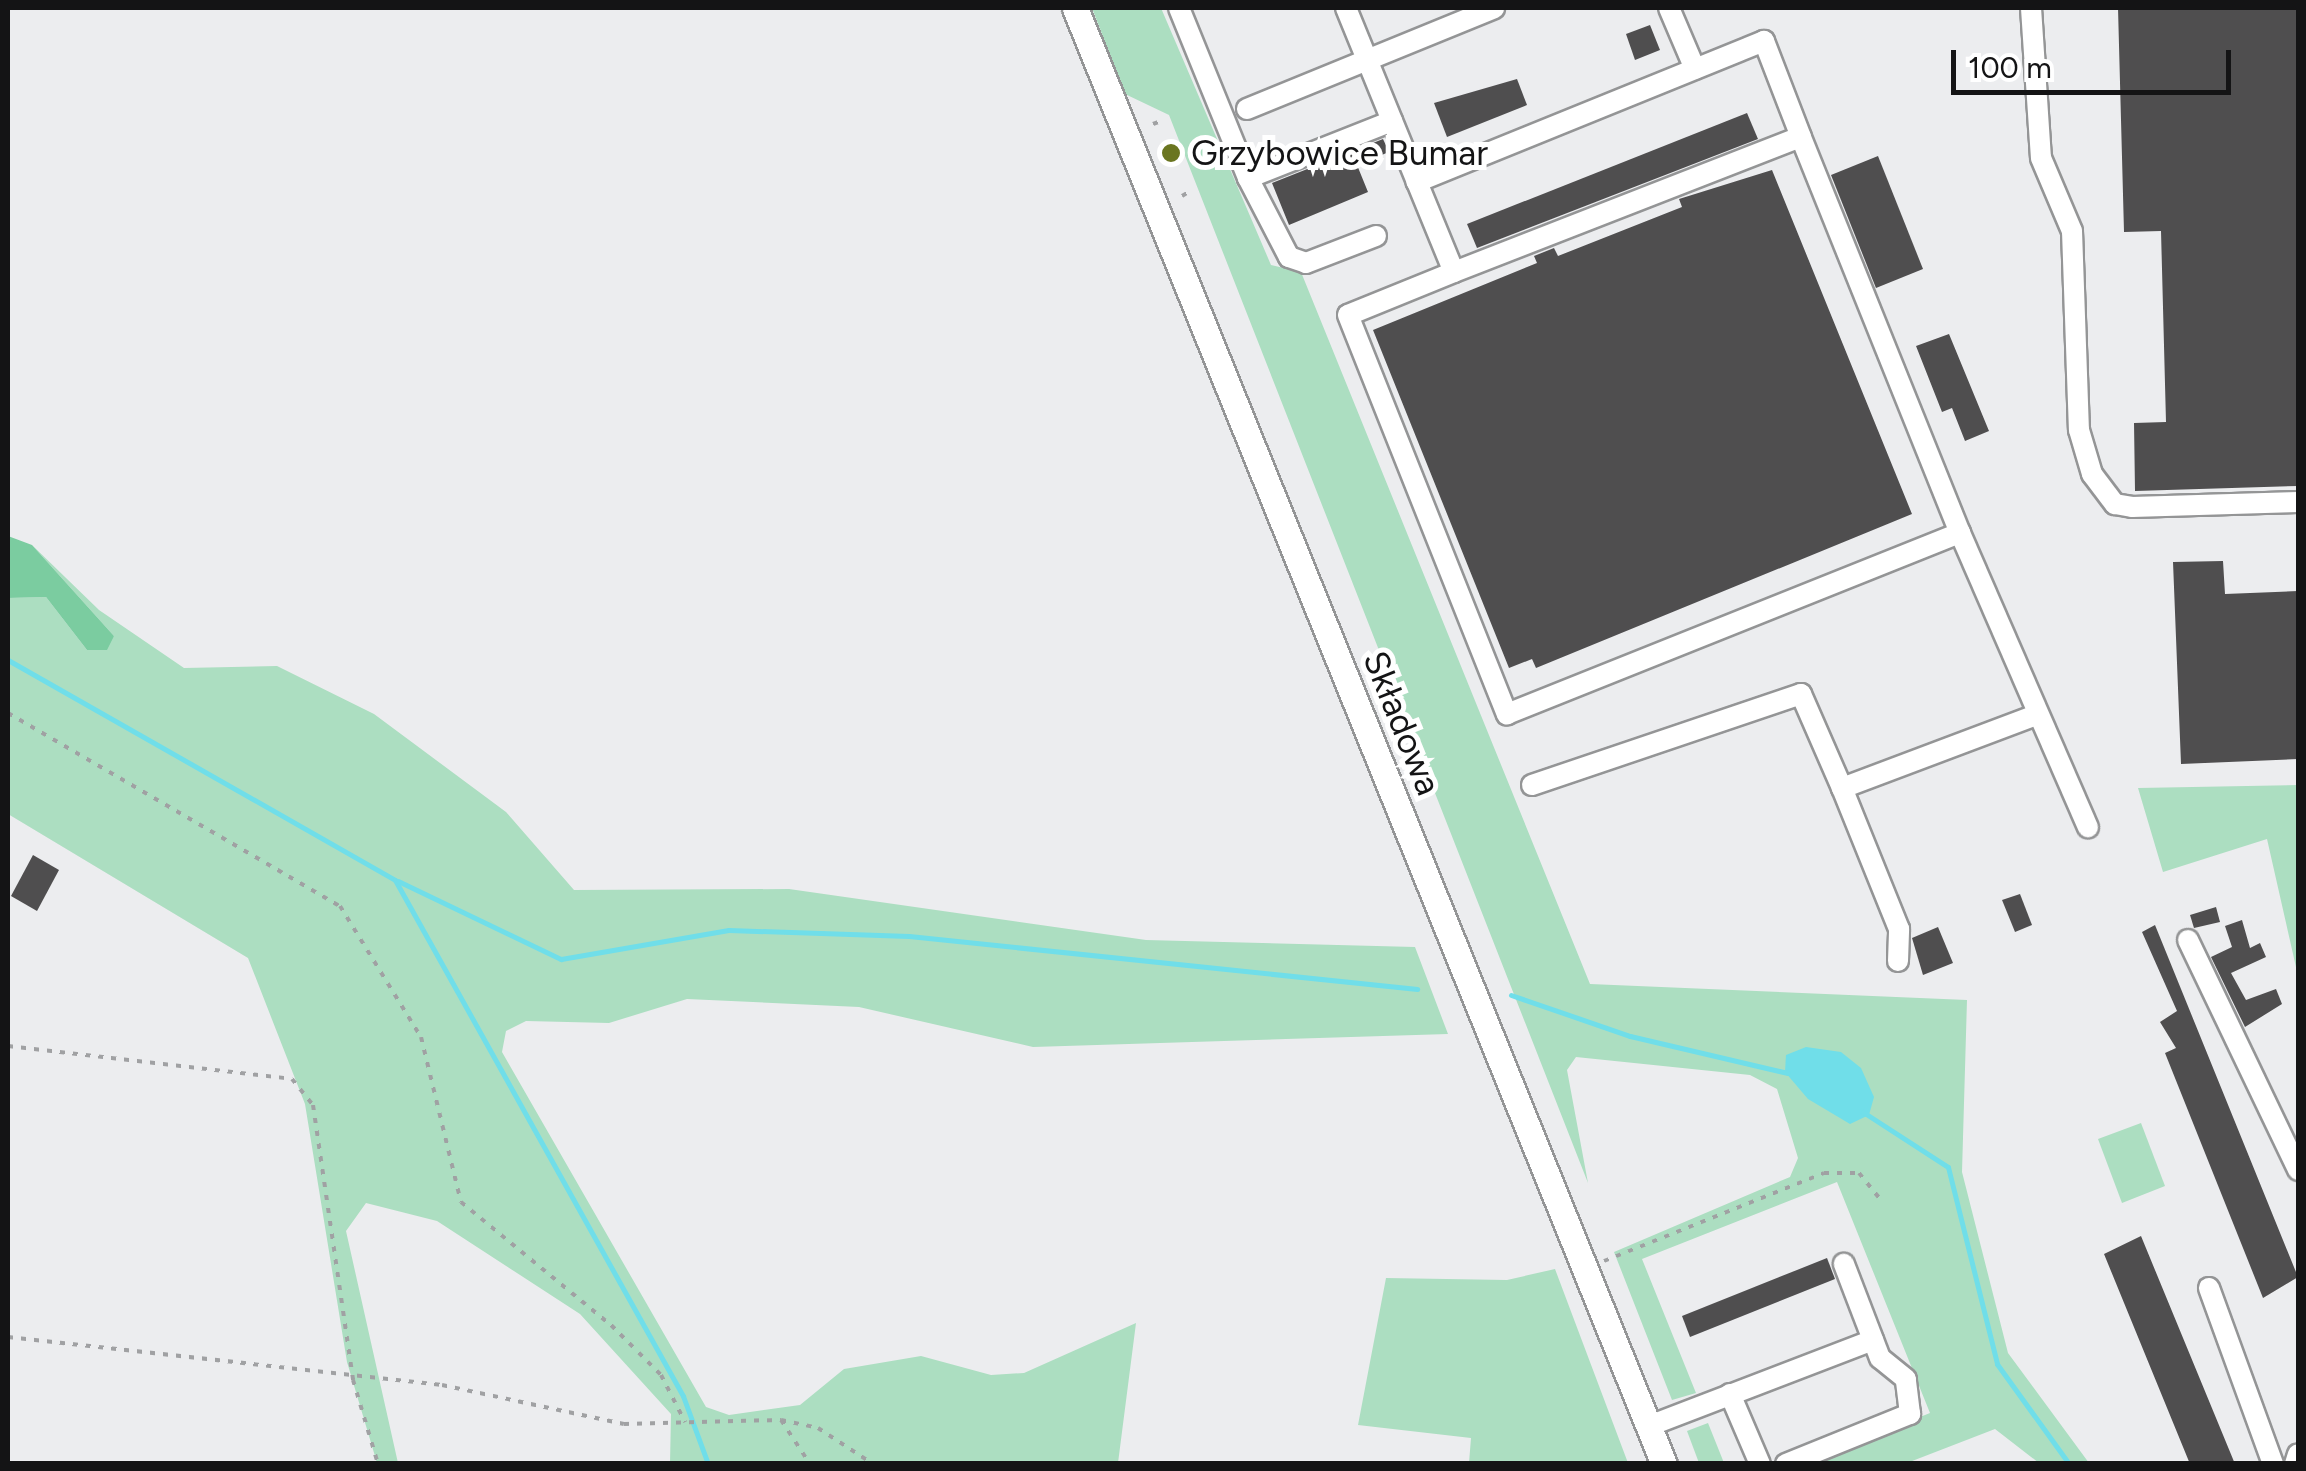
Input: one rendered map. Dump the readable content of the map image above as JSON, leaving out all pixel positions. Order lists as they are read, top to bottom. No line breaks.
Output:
{"streets":{"main road":["Składowa"]},"places":["Grzybowice Bumar"],"scale_bar":"100 m"}
